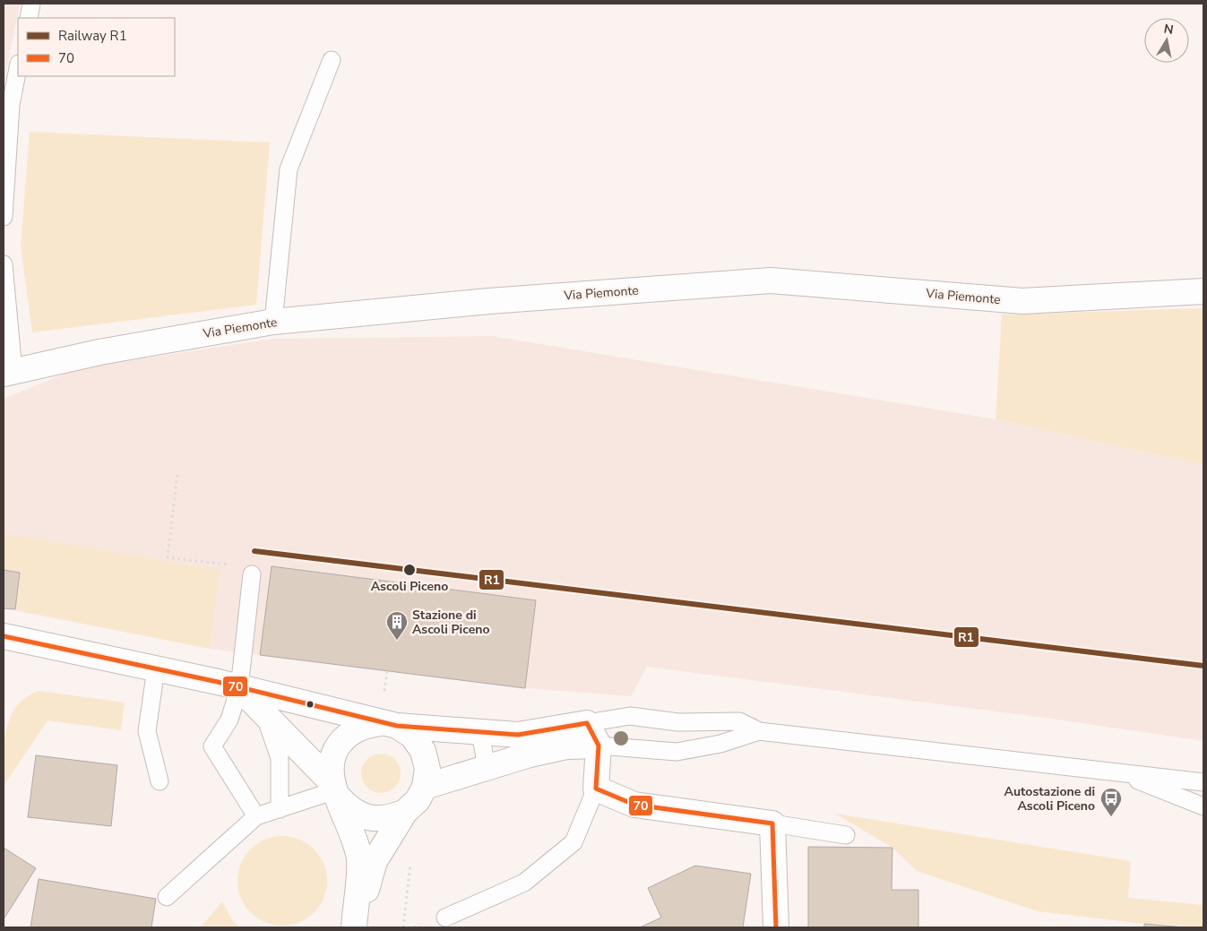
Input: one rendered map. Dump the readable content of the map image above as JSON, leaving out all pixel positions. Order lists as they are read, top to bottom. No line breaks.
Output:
{"streets":{"street":["Via Piemonte"]},"places":{"other":["Ascoli Piceno"],"building":["Stazione di Ascoli Piceno"],"bus stop":["Autostazione di Ascoli Piceno"]},"lines":["rail line R1","transit line 70"],"legend":["Railway R1","70"],"north":"top"}
